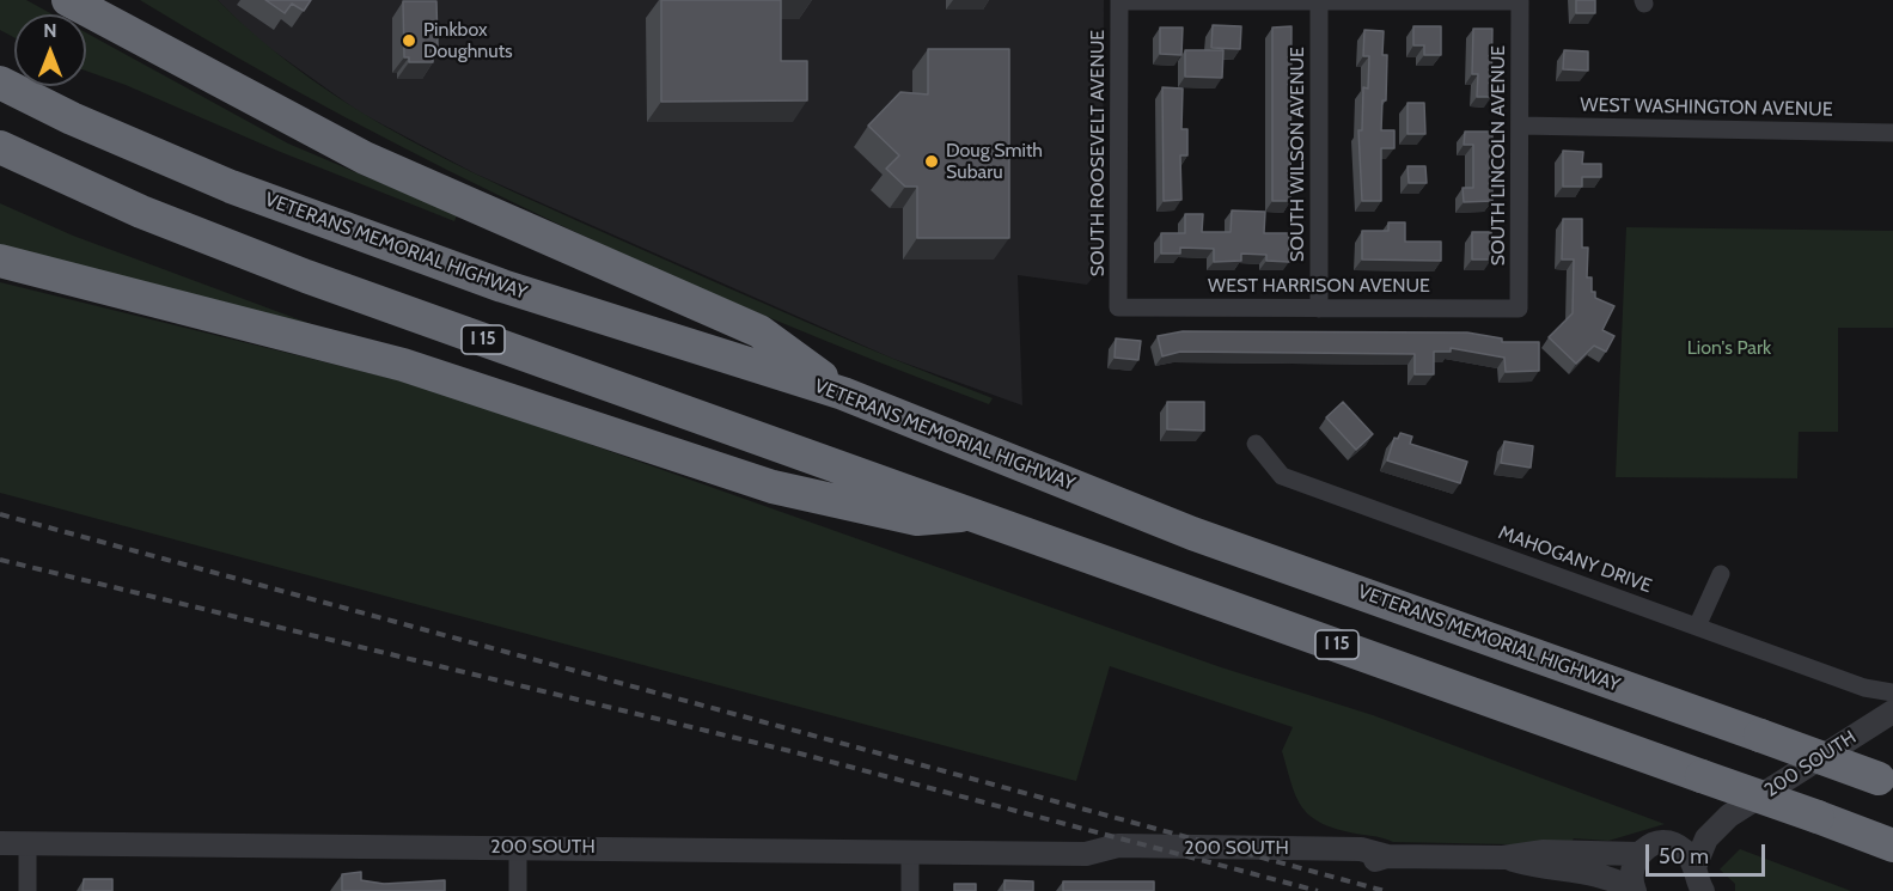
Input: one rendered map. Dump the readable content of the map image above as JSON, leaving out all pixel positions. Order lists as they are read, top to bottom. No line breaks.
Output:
{"streets":{"highway":["VETERANS MEMORIAL HIGHWAY","I 15"],"street":["WEST WASHINGTON AVENUE","SOUTH ROOSEVELT AVENUE","SOUTH WILSON AVENUE","SOUTH LINCOLN AVENUE","WEST HARRISON AVENUE","MAHOGANY DRIVE","200 SOUTH"]},"crossings":[["WEST WASHINGTON AVENUE","SOUTH LINCOLN AVENUE"],["SOUTH ROOSEVELT AVENUE","WEST HARRISON AVENUE"],["SOUTH WILSON AVENUE","WEST HARRISON AVENUE"],["SOUTH LINCOLN AVENUE","WEST HARRISON AVENUE"]],"parks":["Lion's Park"],"places":["Pinkbox Doughnuts","Doug Smith Subaru"],"scale_bar":"50 m","north":"top"}
